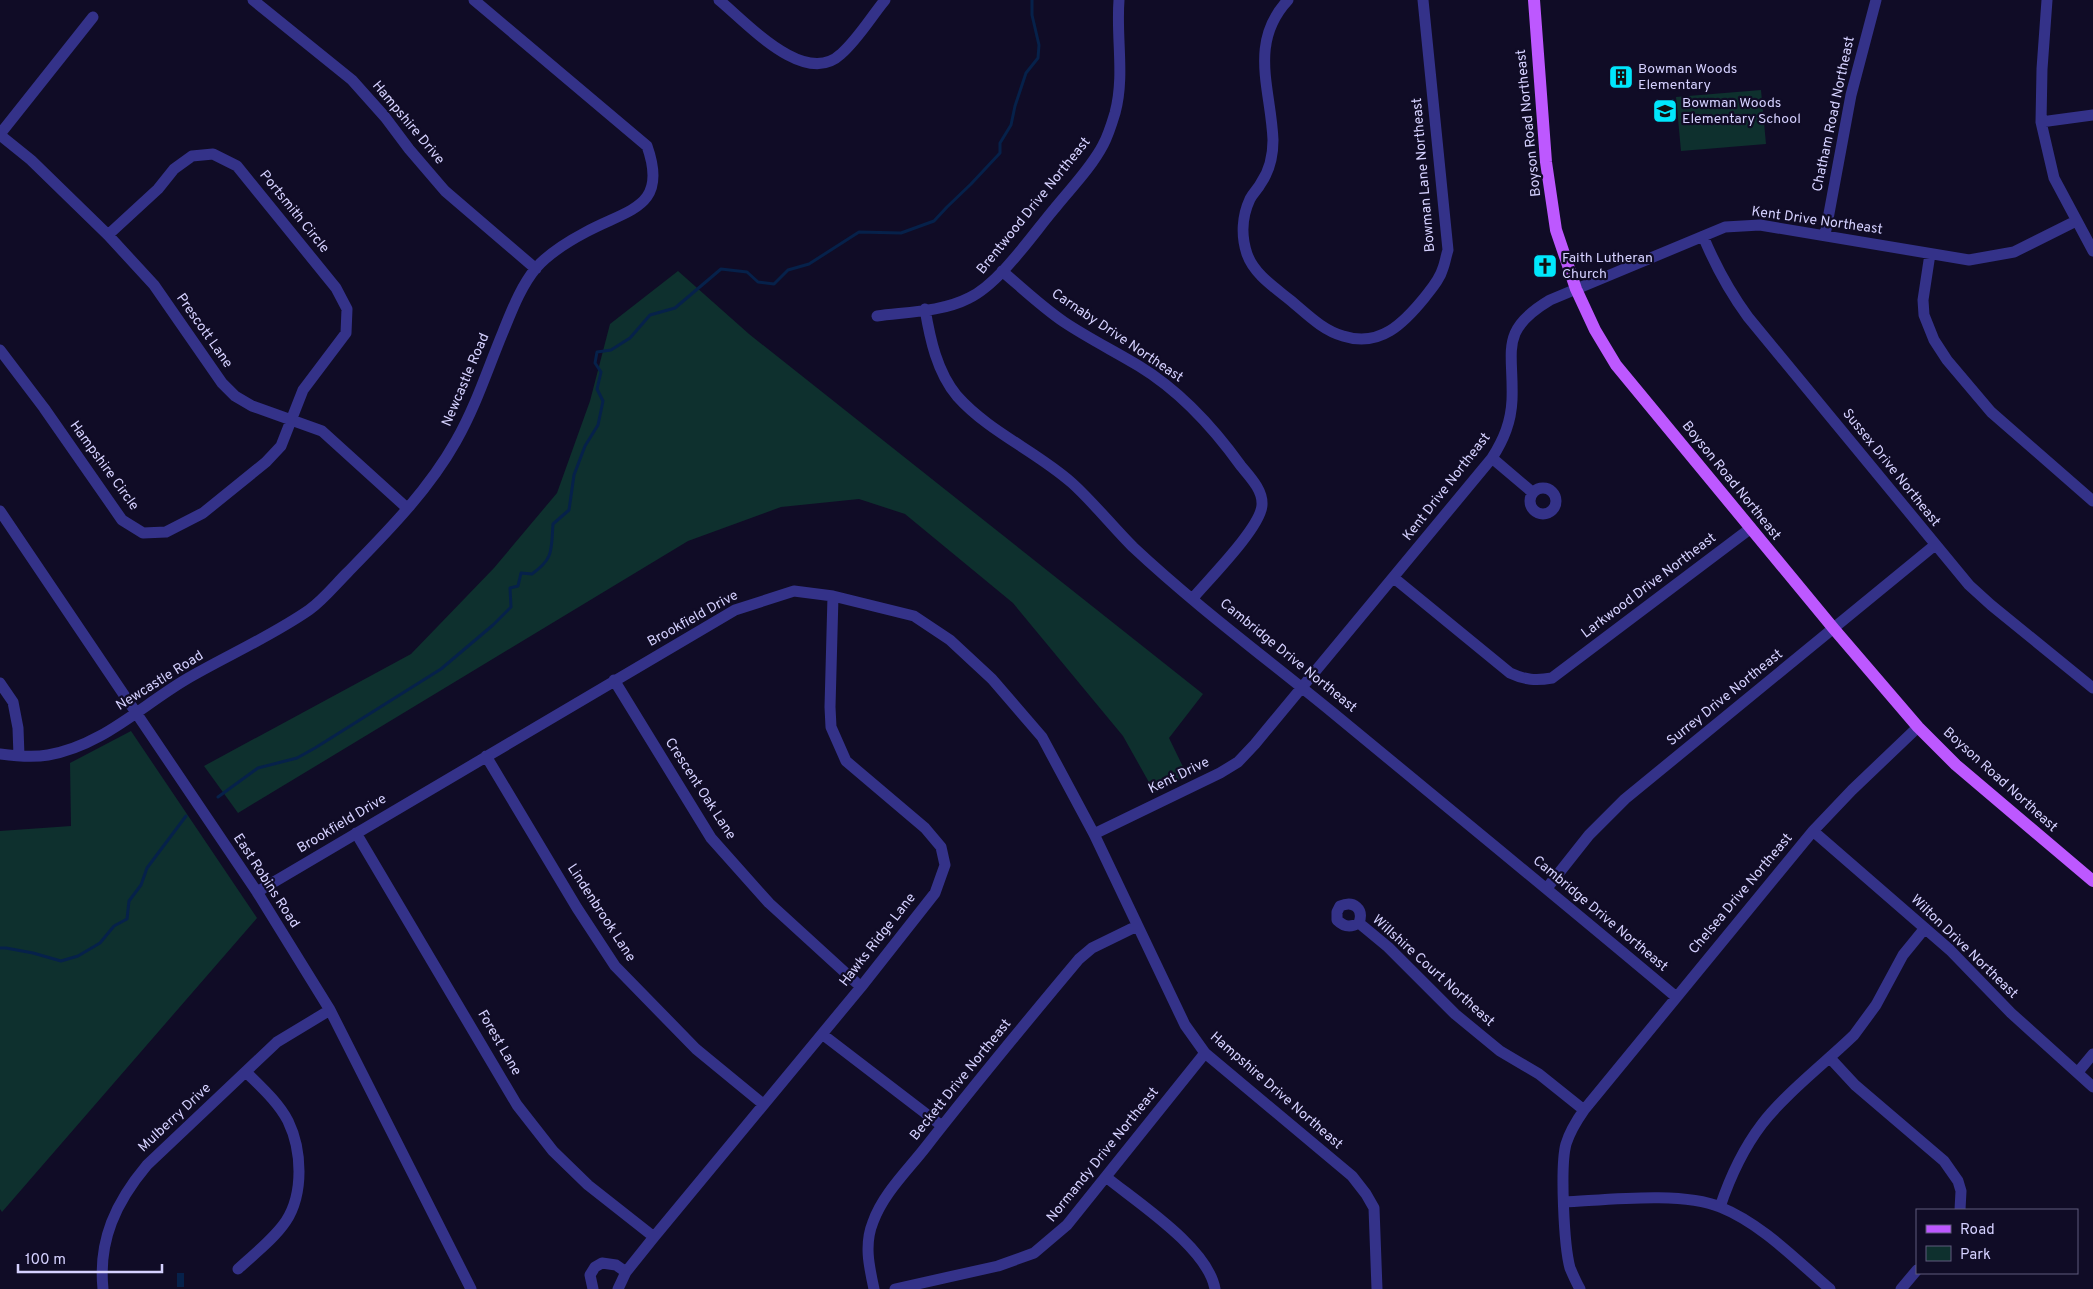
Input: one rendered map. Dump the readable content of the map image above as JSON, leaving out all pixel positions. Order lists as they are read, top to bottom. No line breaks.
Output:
{"streets":{"main road":["Boyson Road Northeast"],"street":["Chatham Road Northeast","Hampshire Drive","Bowman Lane Northeast","Brentwood Drive Northeast","Portsmith Circle","Kent Drive Northeast","Prescott Lane","Carnaby Drive Northeast","Newcastle Road","Hampshire Circle","Sussex Drive Northeast","Larkwood Drive Northeast","Brookfield Drive","Cambridge Drive Northeast","Surrey Drive Northeast","Kent Drive","Crescent Oak Lane","East Robins Road","Chelsea Drive Northeast","Lindenbrook Lane","Hawks Ridge Lane","Wilton Drive Northeast","Willshire Court Northeast","Forest Lane","Beckett Drive Northeast","Hampshire Drive Northeast","Mulberry Drive","Normandy Drive Northeast"]},"crossings":[["Chatham Road Northeast","Kent Drive Northeast"],["Hampshire Drive","Newcastle Road"],["Boyson Road Northeast","Kent Drive Northeast"],["Boyson Road Northeast","Larkwood Drive Northeast"],["Boyson Road Northeast","Surrey Drive Northeast"],["Boyson Road Northeast","Chelsea Drive Northeast"],["Brentwood Drive Northeast","Carnaby Drive Northeast"],["Brentwood Drive Northeast","Cambridge Drive Northeast"],["Portsmith Circle","Prescott Lane"],["Portsmith Circle","Hampshire Circle"],["Kent Drive Northeast","Sussex Drive Northeast"],["Kent Drive Northeast","Larkwood Drive Northeast"],["Kent Drive Northeast","Cambridge Drive Northeast"],["Kent Drive Northeast","Kent Drive"],["Prescott Lane","Newcastle Road"],["Prescott Lane","Hampshire Circle"],["Carnaby Drive Northeast","Cambridge Drive Northeast"],["Newcastle Road","East Robins Road"],["Sussex Drive Northeast","Surrey Drive Northeast"],["Brookfield Drive","Kent Drive"],["Brookfield Drive","Crescent Oak Lane"],["Brookfield Drive","East Robins Road"],["Brookfield Drive","Lindenbrook Lane"],["Brookfield Drive","Hawks Ridge Lane"],["Brookfield Drive","Forest Lane"],["Brookfield Drive","Hampshire Drive Northeast"],["Cambridge Drive Northeast","Surrey Drive Northeast"],["Cambridge Drive Northeast","Chelsea Drive Northeast"],["Kent Drive","Hampshire Drive Northeast"],["Crescent Oak Lane","Hawks Ridge Lane"],["East Robins Road","Mulberry Drive"],["Chelsea Drive Northeast","Wilton Drive Northeast"],["Chelsea Drive Northeast","Willshire Court Northeast"],["Lindenbrook Lane","Hawks Ridge Lane"],["Hawks Ridge Lane","Forest Lane"],["Beckett Drive Northeast","Hampshire Drive Northeast"],["Hampshire Drive Northeast","Normandy Drive Northeast"]],"places":{"building":["Bowman Woods Elementary"],"school or university":["Bowman Woods Elementary School"],"church":["Faith Lutheran Church"]},"legend":["Road","Park"],"scale_bar":"100 m"}
